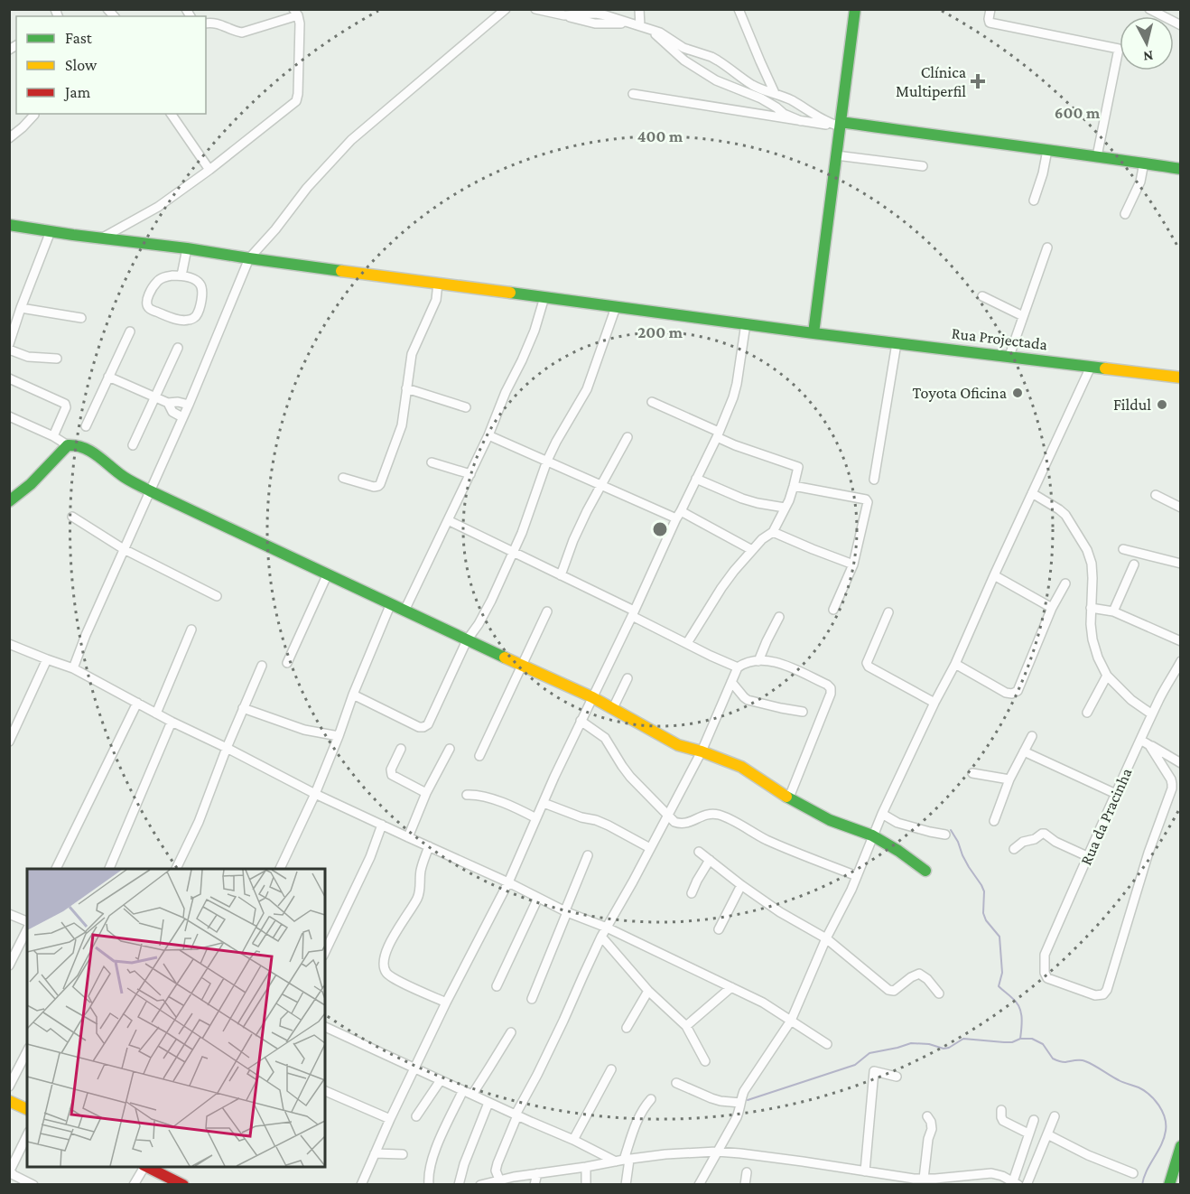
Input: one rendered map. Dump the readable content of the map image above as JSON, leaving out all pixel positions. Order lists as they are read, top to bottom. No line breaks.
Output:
{"streets":{"street":["Rua Projectada","Rua da Pracinha"]},"places":{"health":["Clínica Multiperfil"],"other":["Toyota Oficina","Fildul"]},"legend":["Fast","Slow","Jam"],"north":"bottom","rings":["600 m","400 m","200 m"]}
